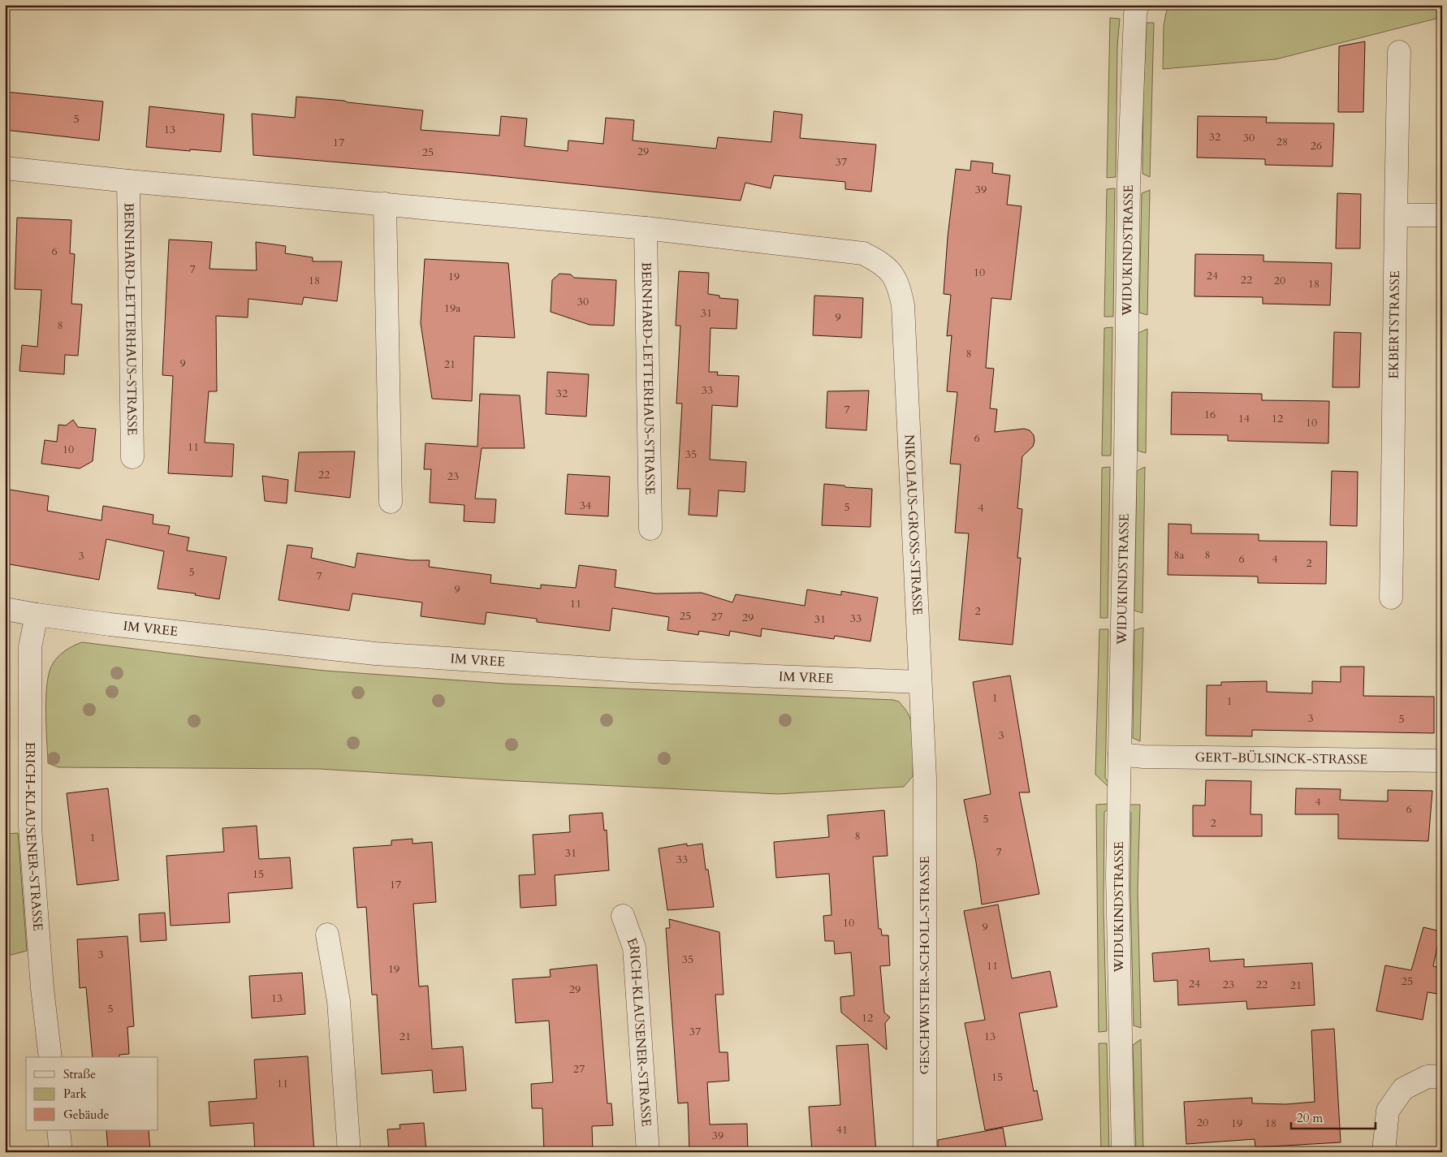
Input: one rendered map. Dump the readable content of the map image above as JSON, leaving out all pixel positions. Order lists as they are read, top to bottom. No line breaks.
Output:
{"streets":{"street":["WIDUKINDSTRASSE","BERNHARD-LETTERHAUS-STRASSE","EKBERTSTRASSE","NIKOLAUS-GROSS-STRASSE","IM VREE","GERT-BÜLSINCK-STRASSE","ERICH-KLAUSENER-STRASSE","GESCHWISTER-SCHOLL-STRASSE"]},"crossings":[["WIDUKINDSTRASSE","GERT-BÜLSINCK-STRASSE"],["BERNHARD-LETTERHAUS-STRASSE","NIKOLAUS-GROSS-STRASSE"],["NIKOLAUS-GROSS-STRASSE","IM VREE"],["NIKOLAUS-GROSS-STRASSE","GESCHWISTER-SCHOLL-STRASSE"],["IM VREE","ERICH-KLAUSENER-STRASSE"]],"house_numbers":["5","13","32","30","28","17","26","29","25","37","39","6","7","10","24","19","22","18","20","18","30","19a","31","9","8","8","9","21","33","32","7","16","14","12","10","6","11","10","35","22","23","34","5","4","8a","8","3","6","4","2","5","7","9","11","2","25","27","29","33","31","1","1","3","5","3","4","6","5","2","8","1","7","31","33","15","17","10","9","3","35","11","19","25","24","23","22","21","29","13","5","12","37","21","13","27","15","11","20","19","18","41","39"],"legend":["Straße","Park","Gebäude"],"scale_bar":"20 m"}
